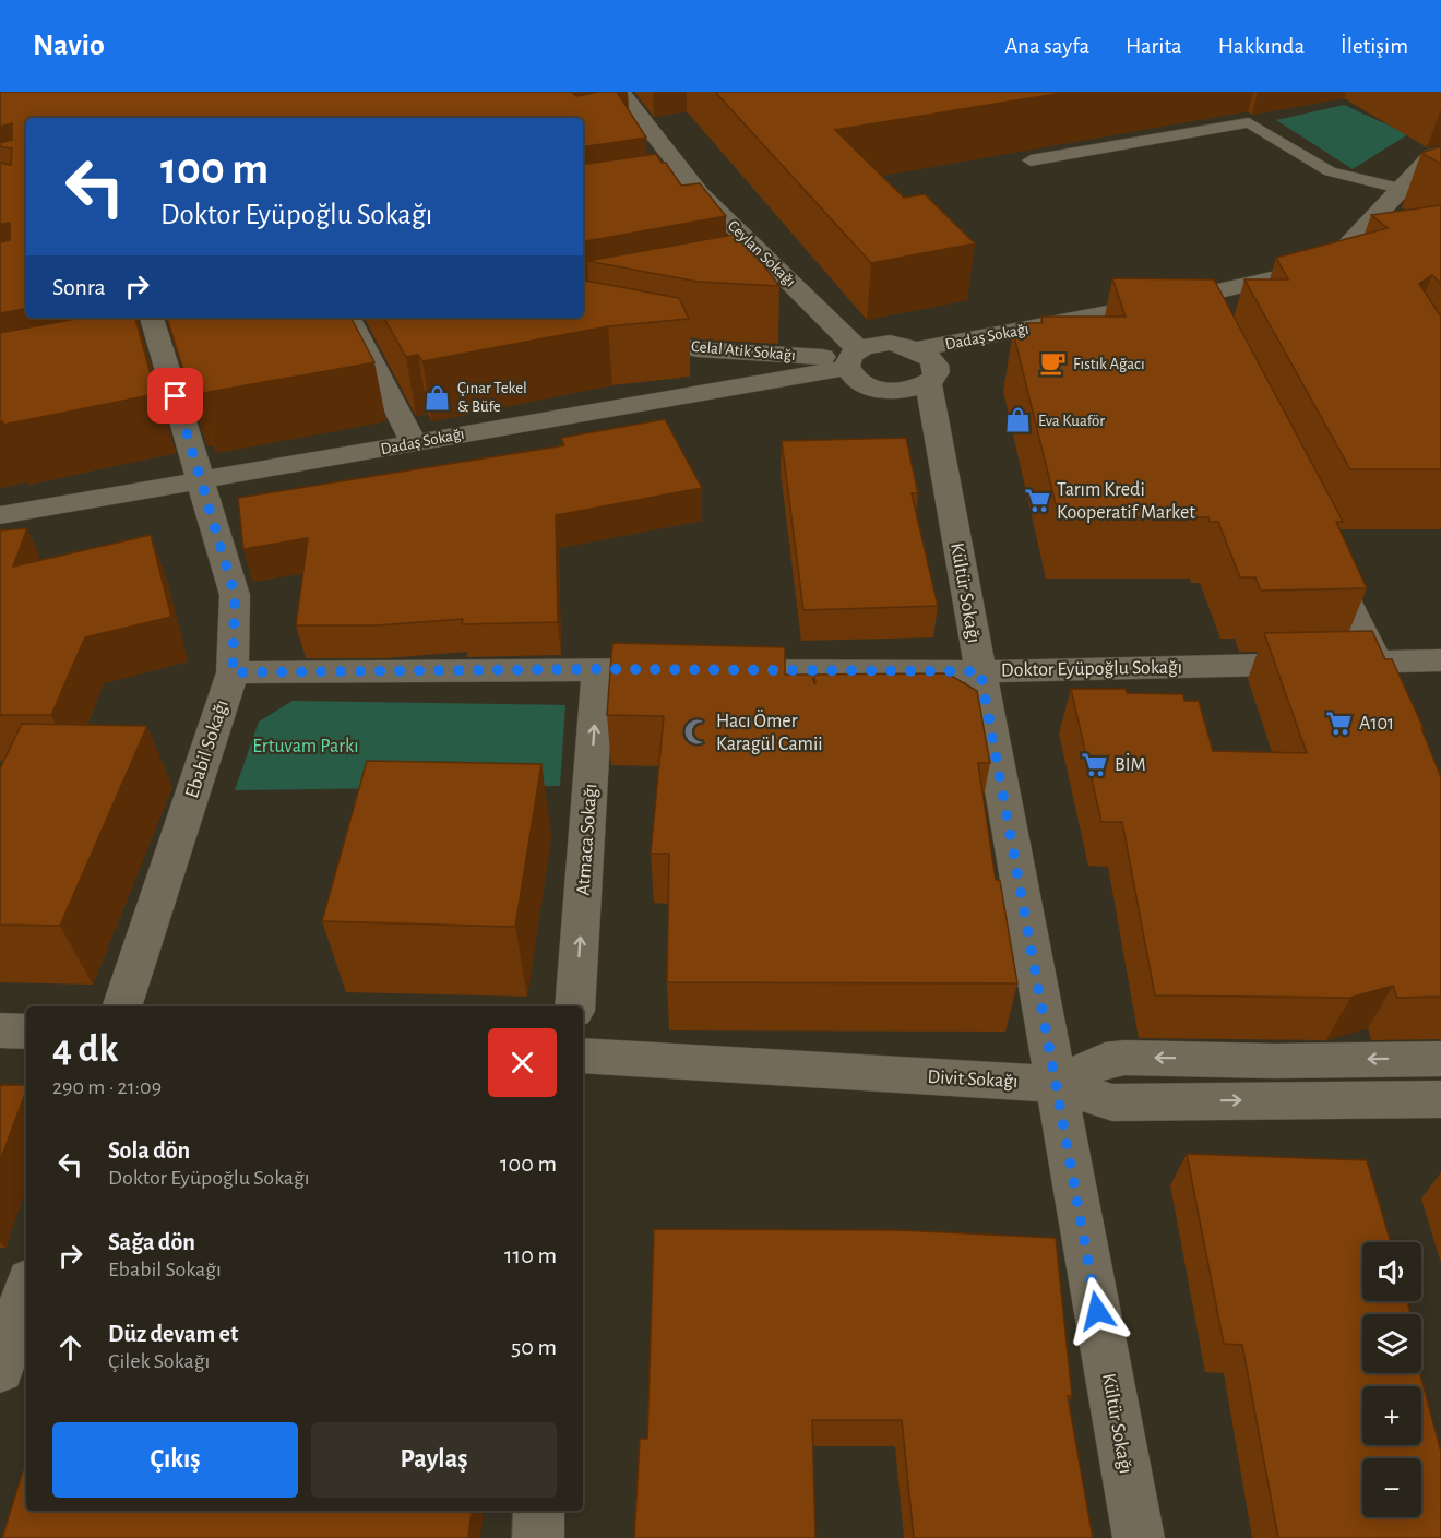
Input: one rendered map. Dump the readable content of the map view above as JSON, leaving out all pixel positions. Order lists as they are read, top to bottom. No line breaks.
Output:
{"streets":{"street":["Ceylan Sokağı","Dadaş Sokağı","Celal Atik Sokağı","Kültür Sokağı","Doktor Eyüpoğlu Sokağı","Ebabil Sokağı","Atmaca Sokağı","Divit Sokağı"]},"crossings":[["Ceylan Sokağı","Dadaş Sokağı"],["Ceylan Sokağı","Celal Atik Sokağı"],["Ceylan Sokağı","Kültür Sokağı"],["Dadaş Sokağı","Celal Atik Sokağı"],["Dadaş Sokağı","Kültür Sokağı"],["Dadaş Sokağı","Ebabil Sokağı"],["Kültür Sokağı","Doktor Eyüpoğlu Sokağı"],["Kültür Sokağı","Divit Sokağı"],["Doktor Eyüpoğlu Sokağı","Ebabil Sokağı"],["Doktor Eyüpoğlu Sokağı","Atmaca Sokağı"]],"one_way":["Atmaca Sokağı"],"parks":["Ertuvam Parkı"],"places":{"cafe":["Fıstık Ağacı"],"shop":["Çınar Tekel & Büfe","Eva Kuaför"],"supermarket":["Tarım Kredi Kooperatif Market","A101","BİM"],"mosque":["Hacı Ömer Karagül Camii"]},"page":{"header":"Navio","nav":["Ana sayfa","Harita","Hakkında","İletişim"],"turn":["100 m","Doktor Eyüpoğlu Sokağı"],"then":"Sonra","heading":["4 dk","290 m · 21:09"],"list":[{"name":"Sola dön","note":"Doktor Eyüpoğlu Sokağı","value":"100 m"},{"name":"Sağa dön","note":"Ebabil Sokağı","value":"110 m"},{"name":"Düz devam et","note":"Çilek Sokağı","value":"50 m"}],"map_buttons":["+","−"],"buttons":["Çıkış","Paylaş"]}}
